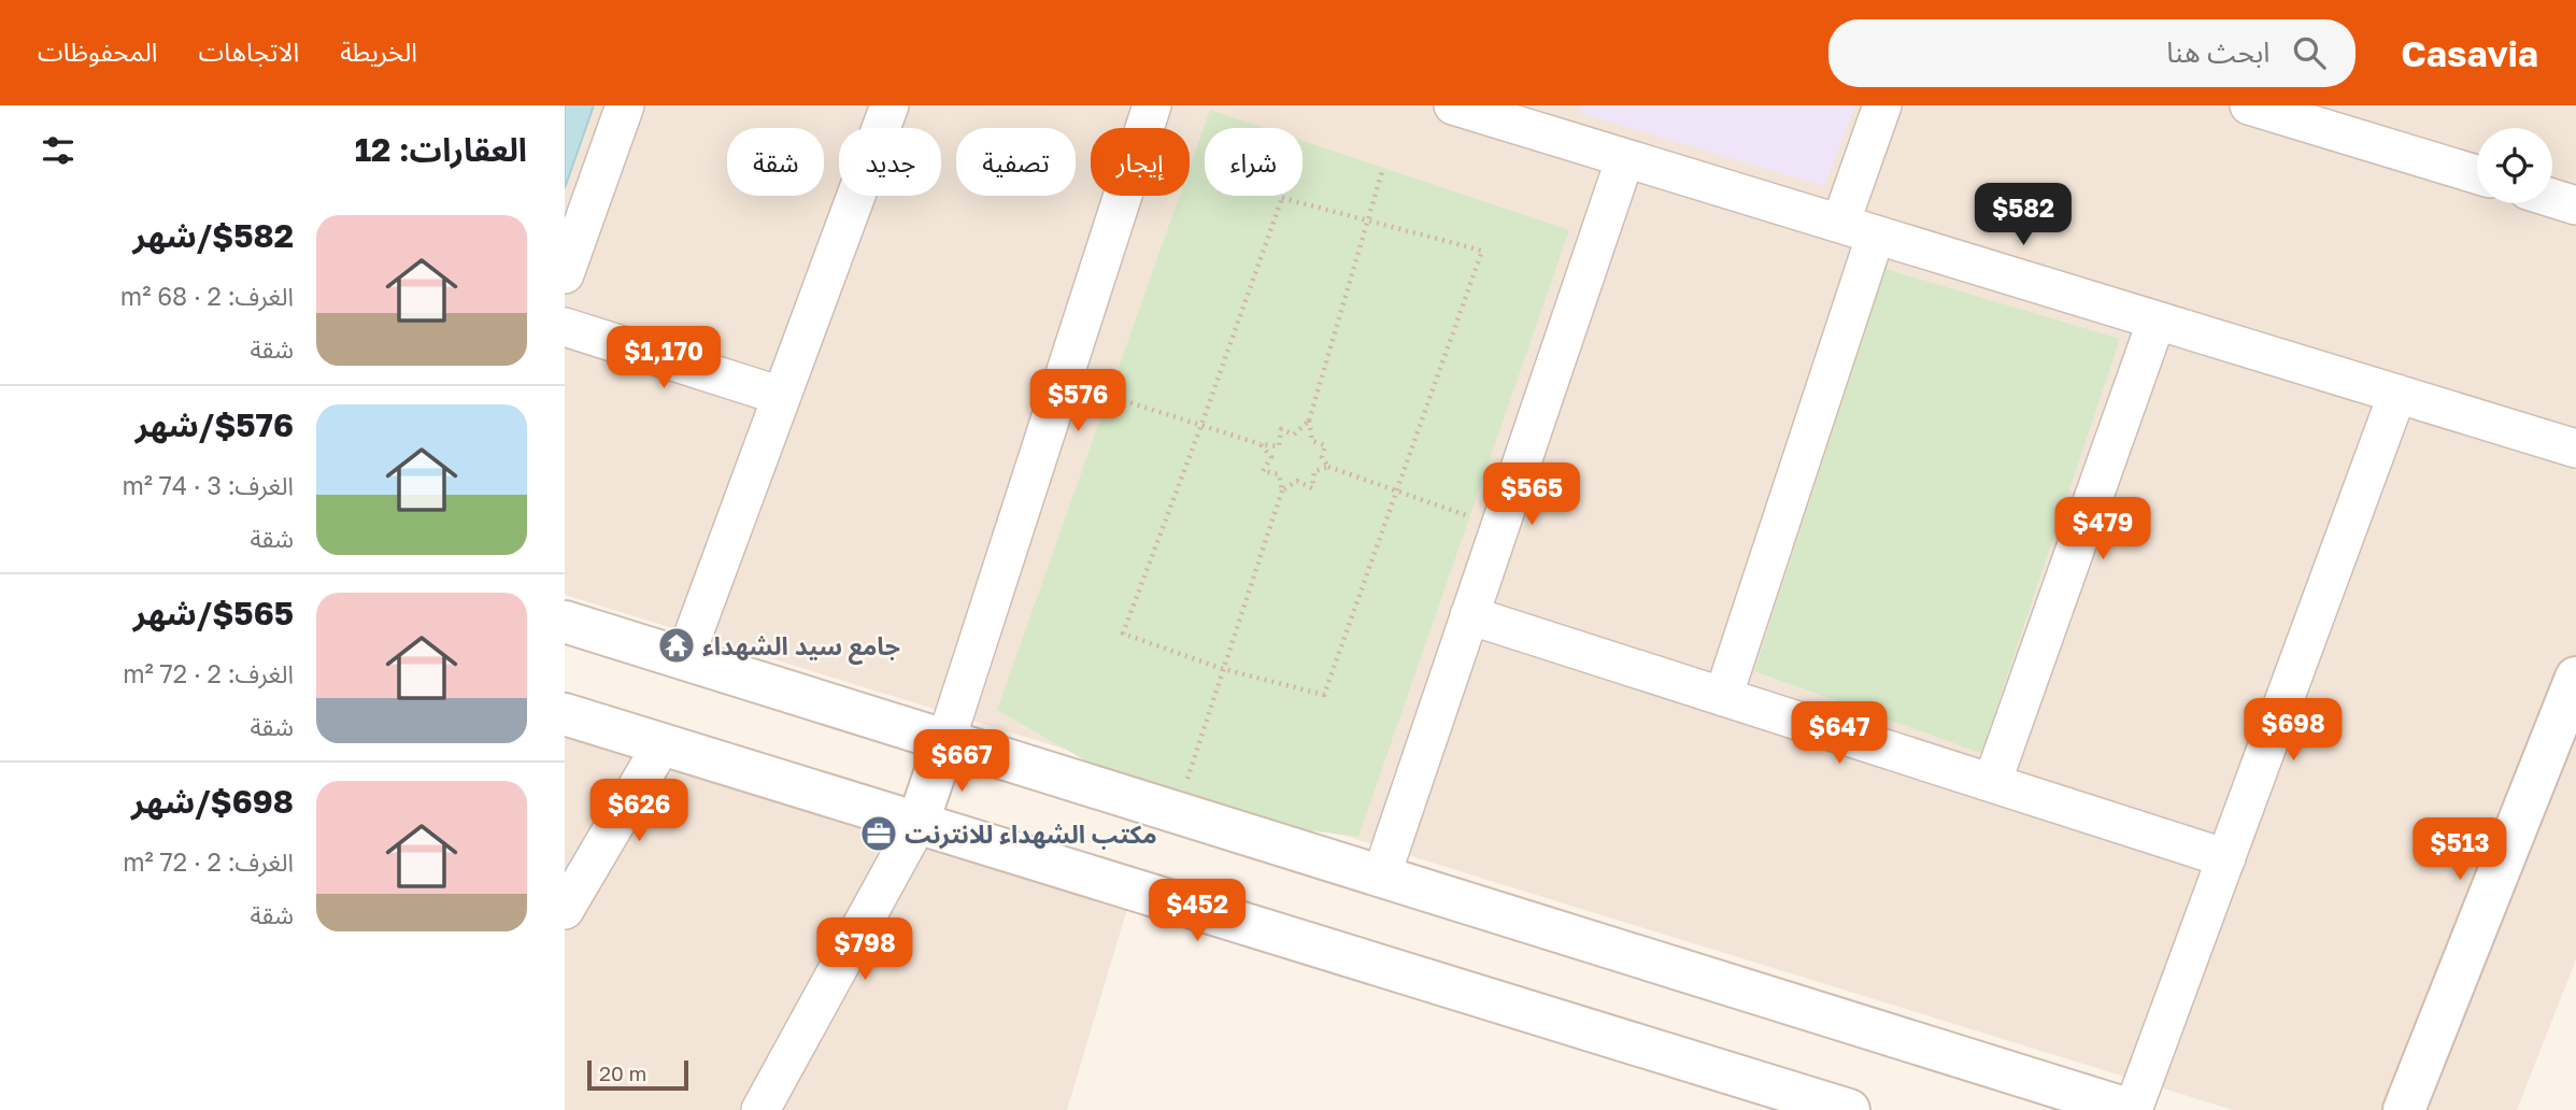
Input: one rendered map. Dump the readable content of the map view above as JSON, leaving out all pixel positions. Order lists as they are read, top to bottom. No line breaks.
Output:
{"places":{"temple":["جامع سيد الشهداء"],"office":["مكتب الشهداء للانترنت"]},"scale_bar":"20 m","page":{"header":"Casavia","search":"ابحث هنا","nav":["الخريطة","الاتجاهات","المحفوظات"],"heading":"العقارات: 12","chip":["شراء","إيجار","تصفية","جديد","شقة"],"price":["$582","$1,170","$576","$565","$479","$698","$647","$667","$626","$513","$452","$798"],"list":[{"name":"$582/شهر","note":"الغرف: 2 · 68 m² · شقة"},{"name":"$576/شهر","note":"الغرف: 3 · 74 m² · شقة"},{"name":"$565/شهر","note":"الغرف: 2 · 72 m² · شقة"},{"name":"$698/شهر","note":"الغرف: 2 · 72 m² · شقة"}],"scale":"20 m"}}
